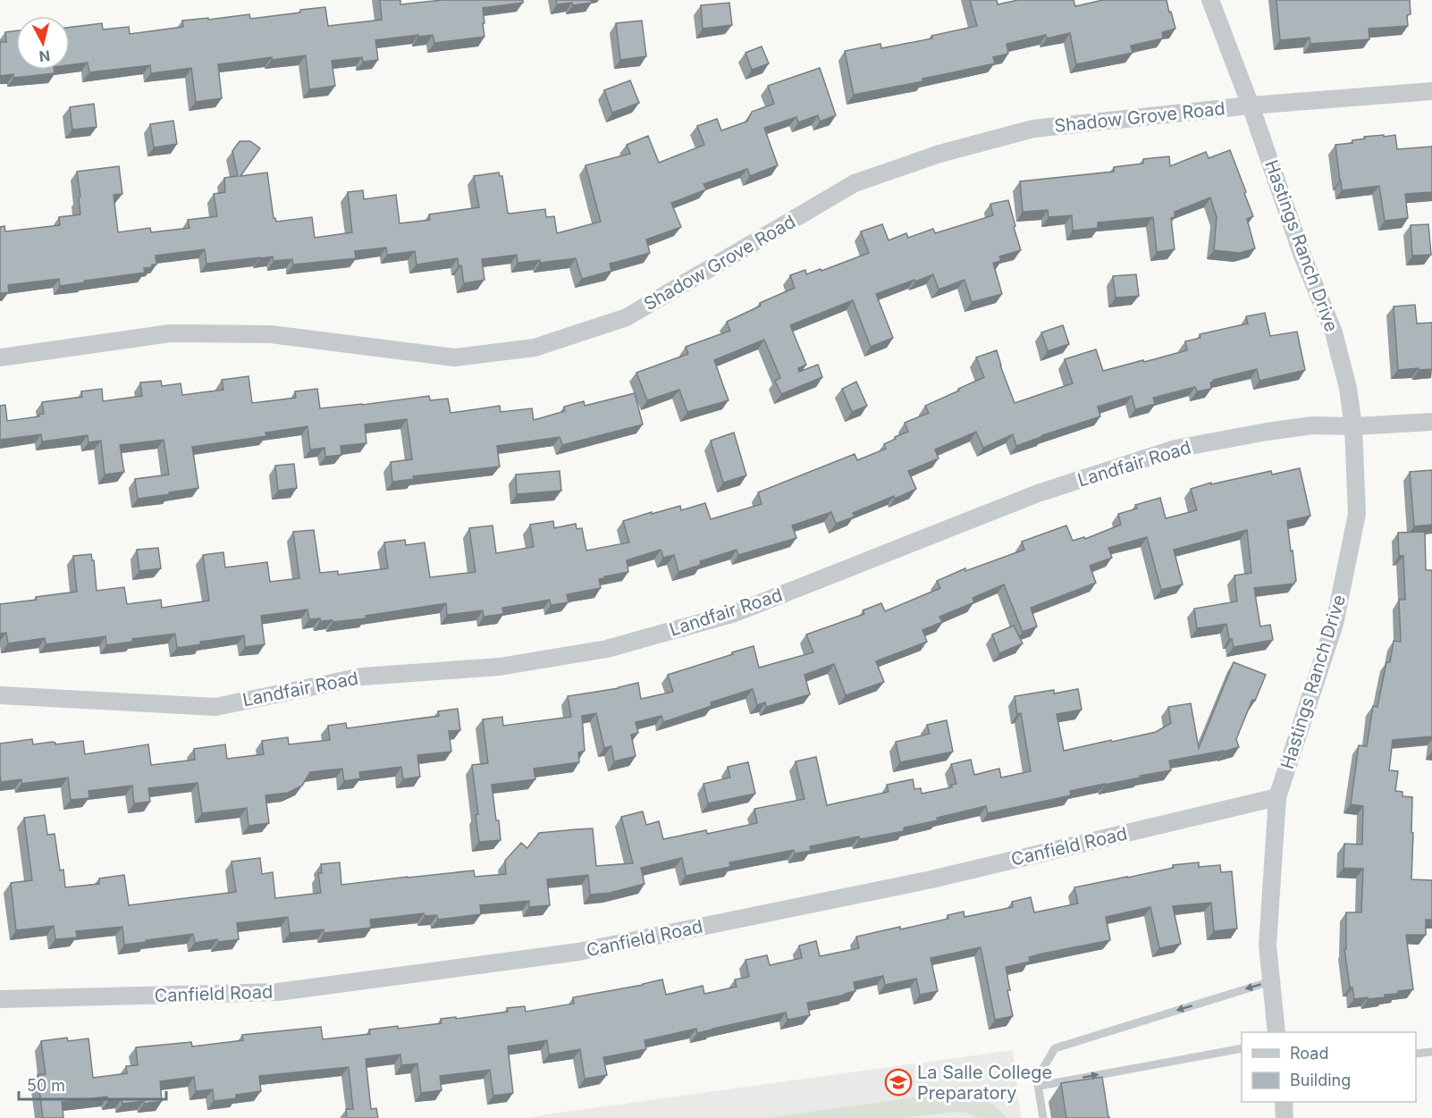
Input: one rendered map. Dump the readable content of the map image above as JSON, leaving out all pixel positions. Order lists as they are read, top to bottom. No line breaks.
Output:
{"streets":{"street":["Shadow Grove Road","Hastings Ranch Drive","Landfair Road","Canfield Road"]},"crossings":[["Shadow Grove Road","Hastings Ranch Drive"],["Hastings Ranch Drive","Landfair Road"],["Hastings Ranch Drive","Canfield Road"]],"places":{"school or university":["La Salle College Preparatory"]},"legend":["Road","Building"],"scale_bar":"50 m","north":"bottom"}
